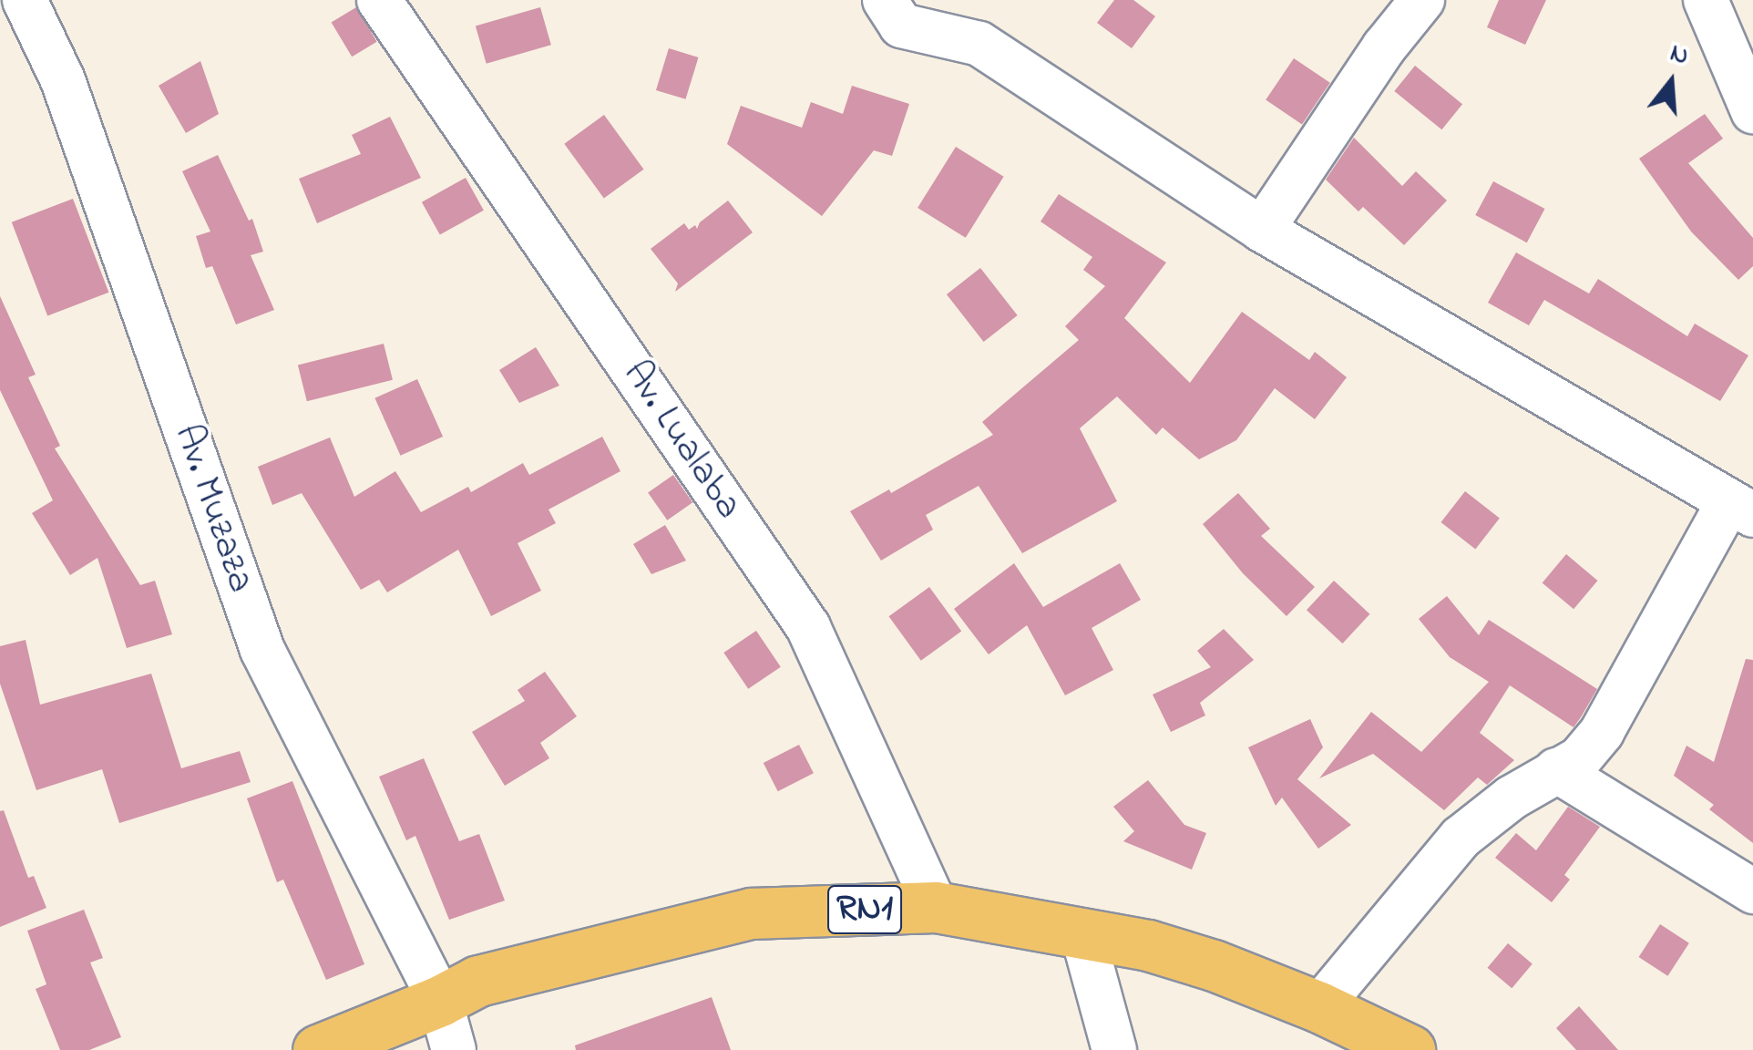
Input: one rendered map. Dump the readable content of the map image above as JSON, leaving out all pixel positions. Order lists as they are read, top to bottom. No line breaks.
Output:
{"streets":{"highway":["RN1"],"street":["Av. Lualaba","Av. Muzaza"]},"crossings":[["Av. Lualaba","RN1"],["Av. Muzaza","RN1"]],"north":"top"}
